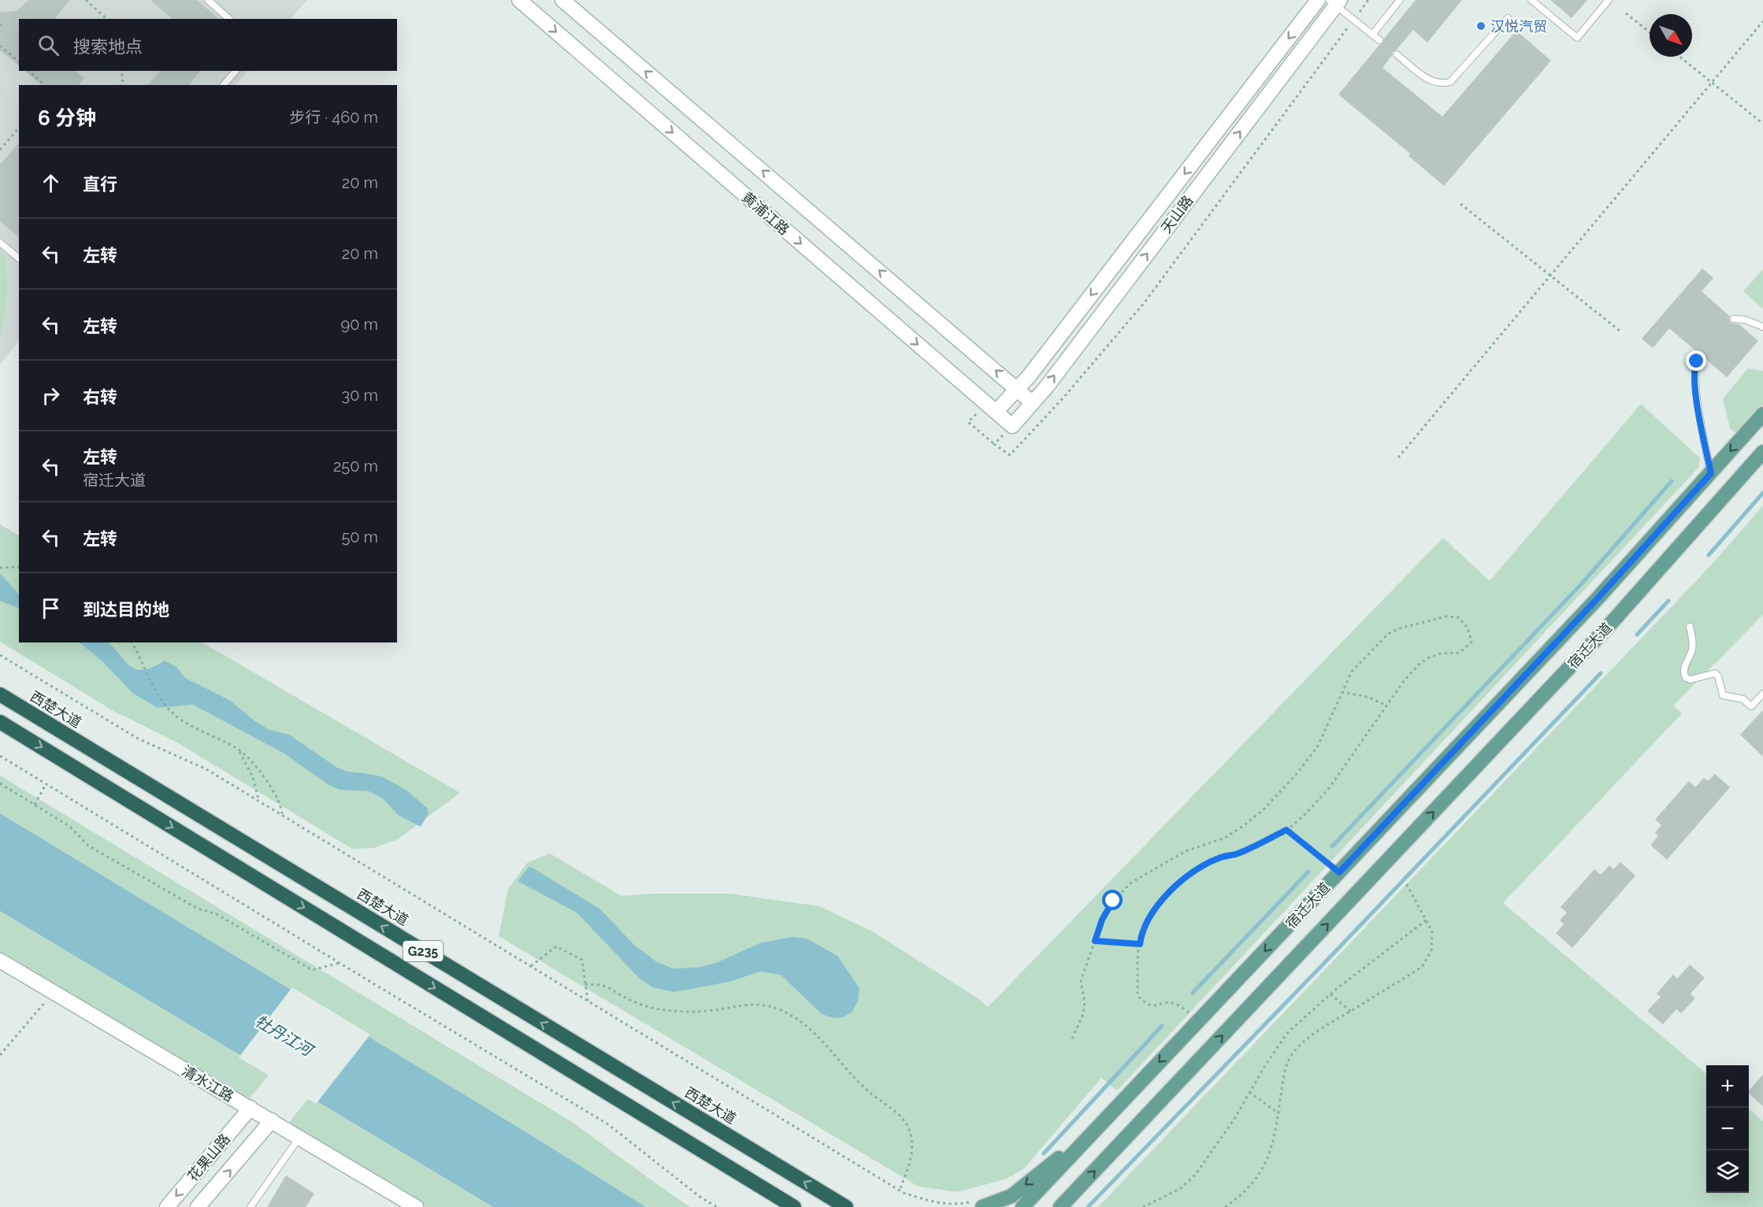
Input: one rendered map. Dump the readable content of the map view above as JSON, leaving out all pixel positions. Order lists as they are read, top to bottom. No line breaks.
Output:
{"streets":{"highway":["西楚大道","G235"],"main road":["宿迁大道"],"street":["黄浦江路","天山路","清水江路","花果山路"]},"crossings":[["黄浦江路","天山路"],["清水江路","花果山路"]],"water":["牡丹江河"],"places":["汉悦汽贸"],"north":"bottom right","page":{"search":"搜索地点","heading":["6 分钟","步行 · 460 m"],"list":[["直行","20 m"],["左转","20 m"],["左转","90 m"],["右转","30 m"],["左转","宿迁大道","250 m"],["左转","50 m"],"到达目的地"],"map_buttons":["+","−"]}}
